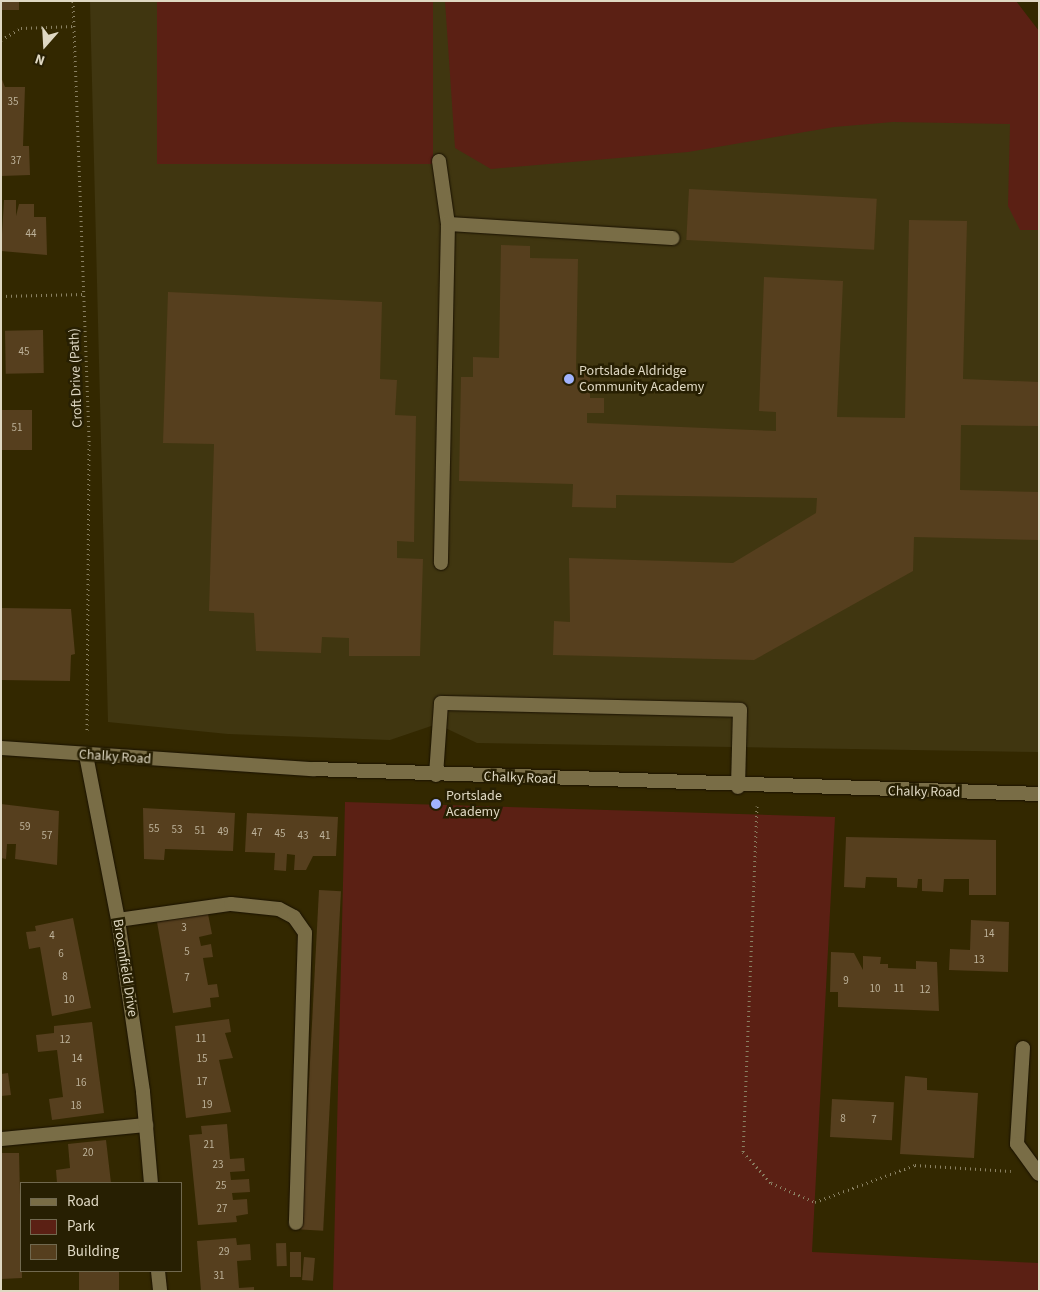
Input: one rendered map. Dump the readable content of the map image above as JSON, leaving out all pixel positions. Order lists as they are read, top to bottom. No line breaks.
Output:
{"streets":{"street":["Chalky Road","Broomfield Drive"],"path":["Croft Drive (Path)"]},"crossings":[["Croft Drive (Path)","Chalky Road"],["Croft Drive (Path)","Broomfield Drive"],["Chalky Road","Broomfield Drive"]],"places":["Portslade Aldridge Community Academy","Portslade Academy"],"house_numbers":["35","37","44","45","51","59","55","53","51","49","47","45","57","43","41","3","14","4","5","6","13","8","7","9","10","11","12","10","11","12","14","15","17","16","19","18","8","7","21","20","23","25","27","29","31"],"legend":["Road","Park","Building"],"north":"bottom"}
